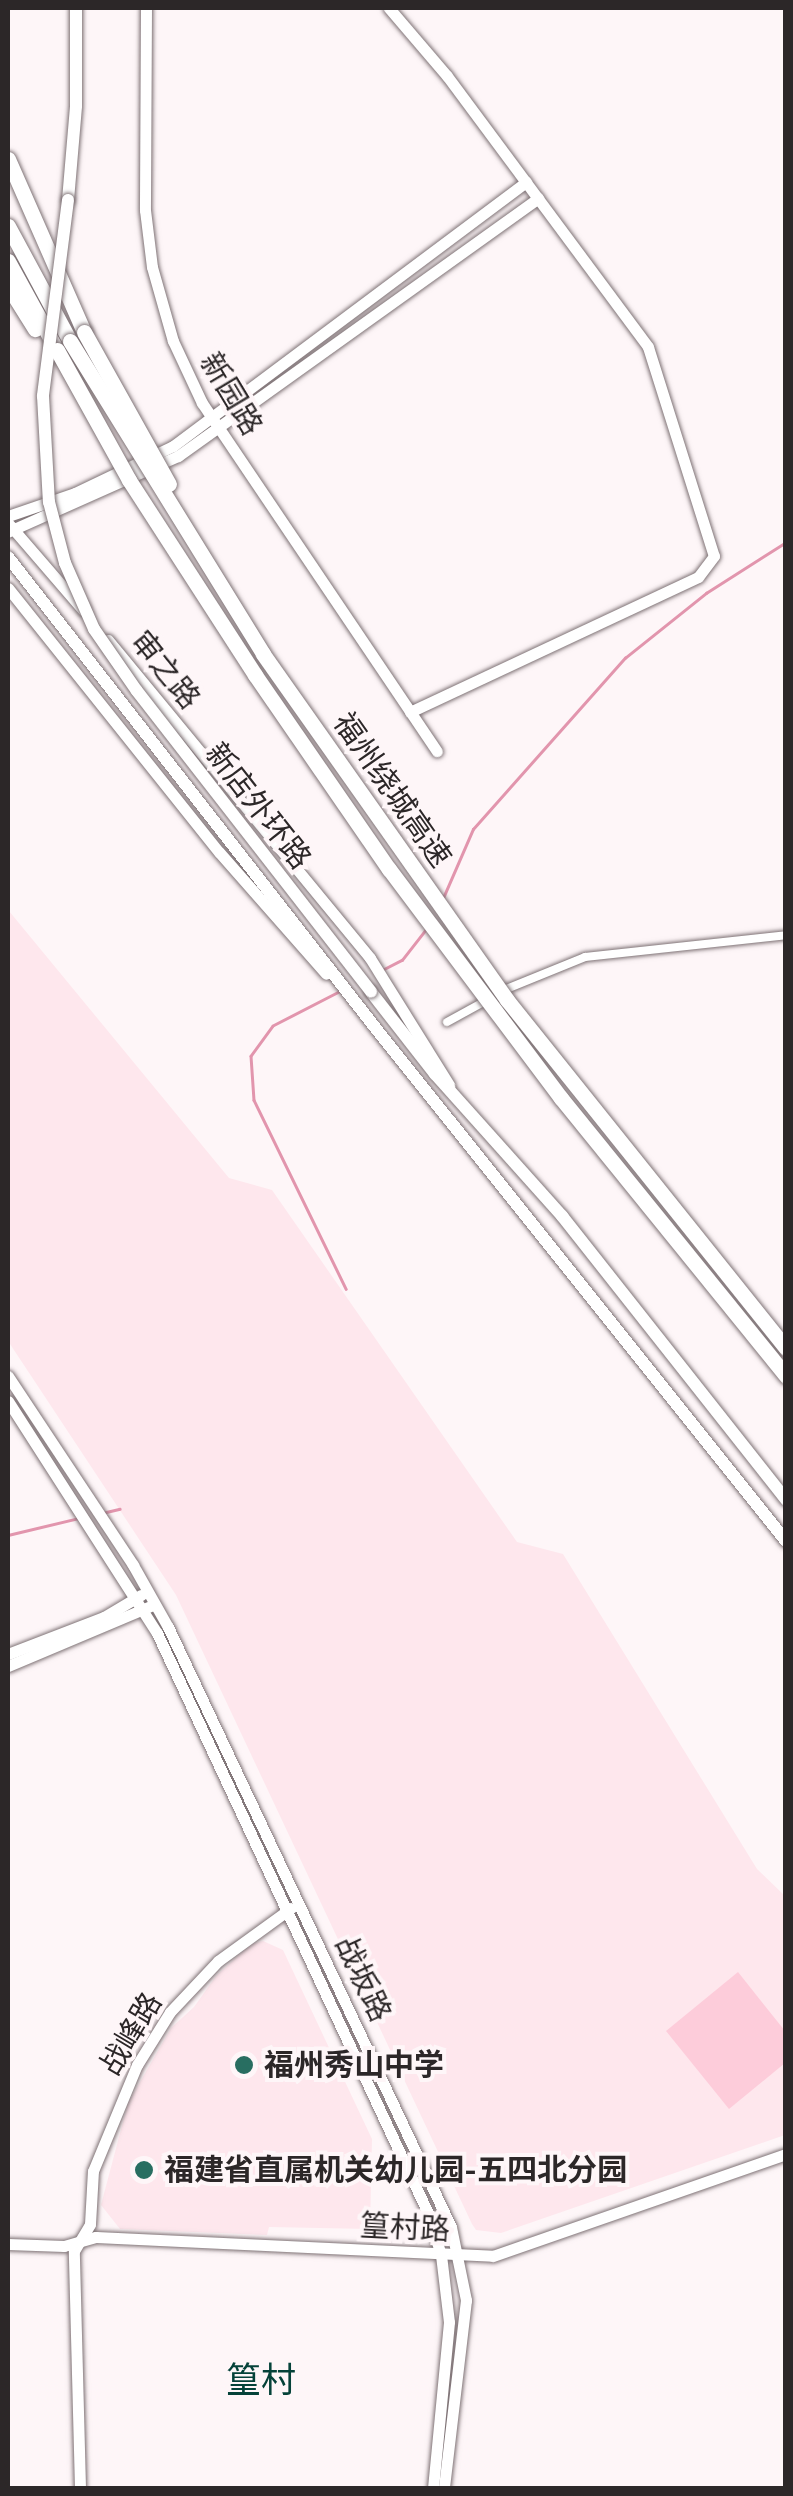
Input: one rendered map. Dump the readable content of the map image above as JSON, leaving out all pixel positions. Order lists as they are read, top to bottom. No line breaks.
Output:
{"streets":{"highway":["福州绕城高速"],"main road":["新园路","审之路","新店外环路","战坂路","战峰路","篁村路"]},"crossings":[["审之路","新店外环路"],["战坂路","战峰路"],["战坂路","篁村路"],["战峰路","篁村路"]],"districts":["篁村"],"places":["福州秀山中学","福建省直属机关幼儿园-五四北分园"]}
